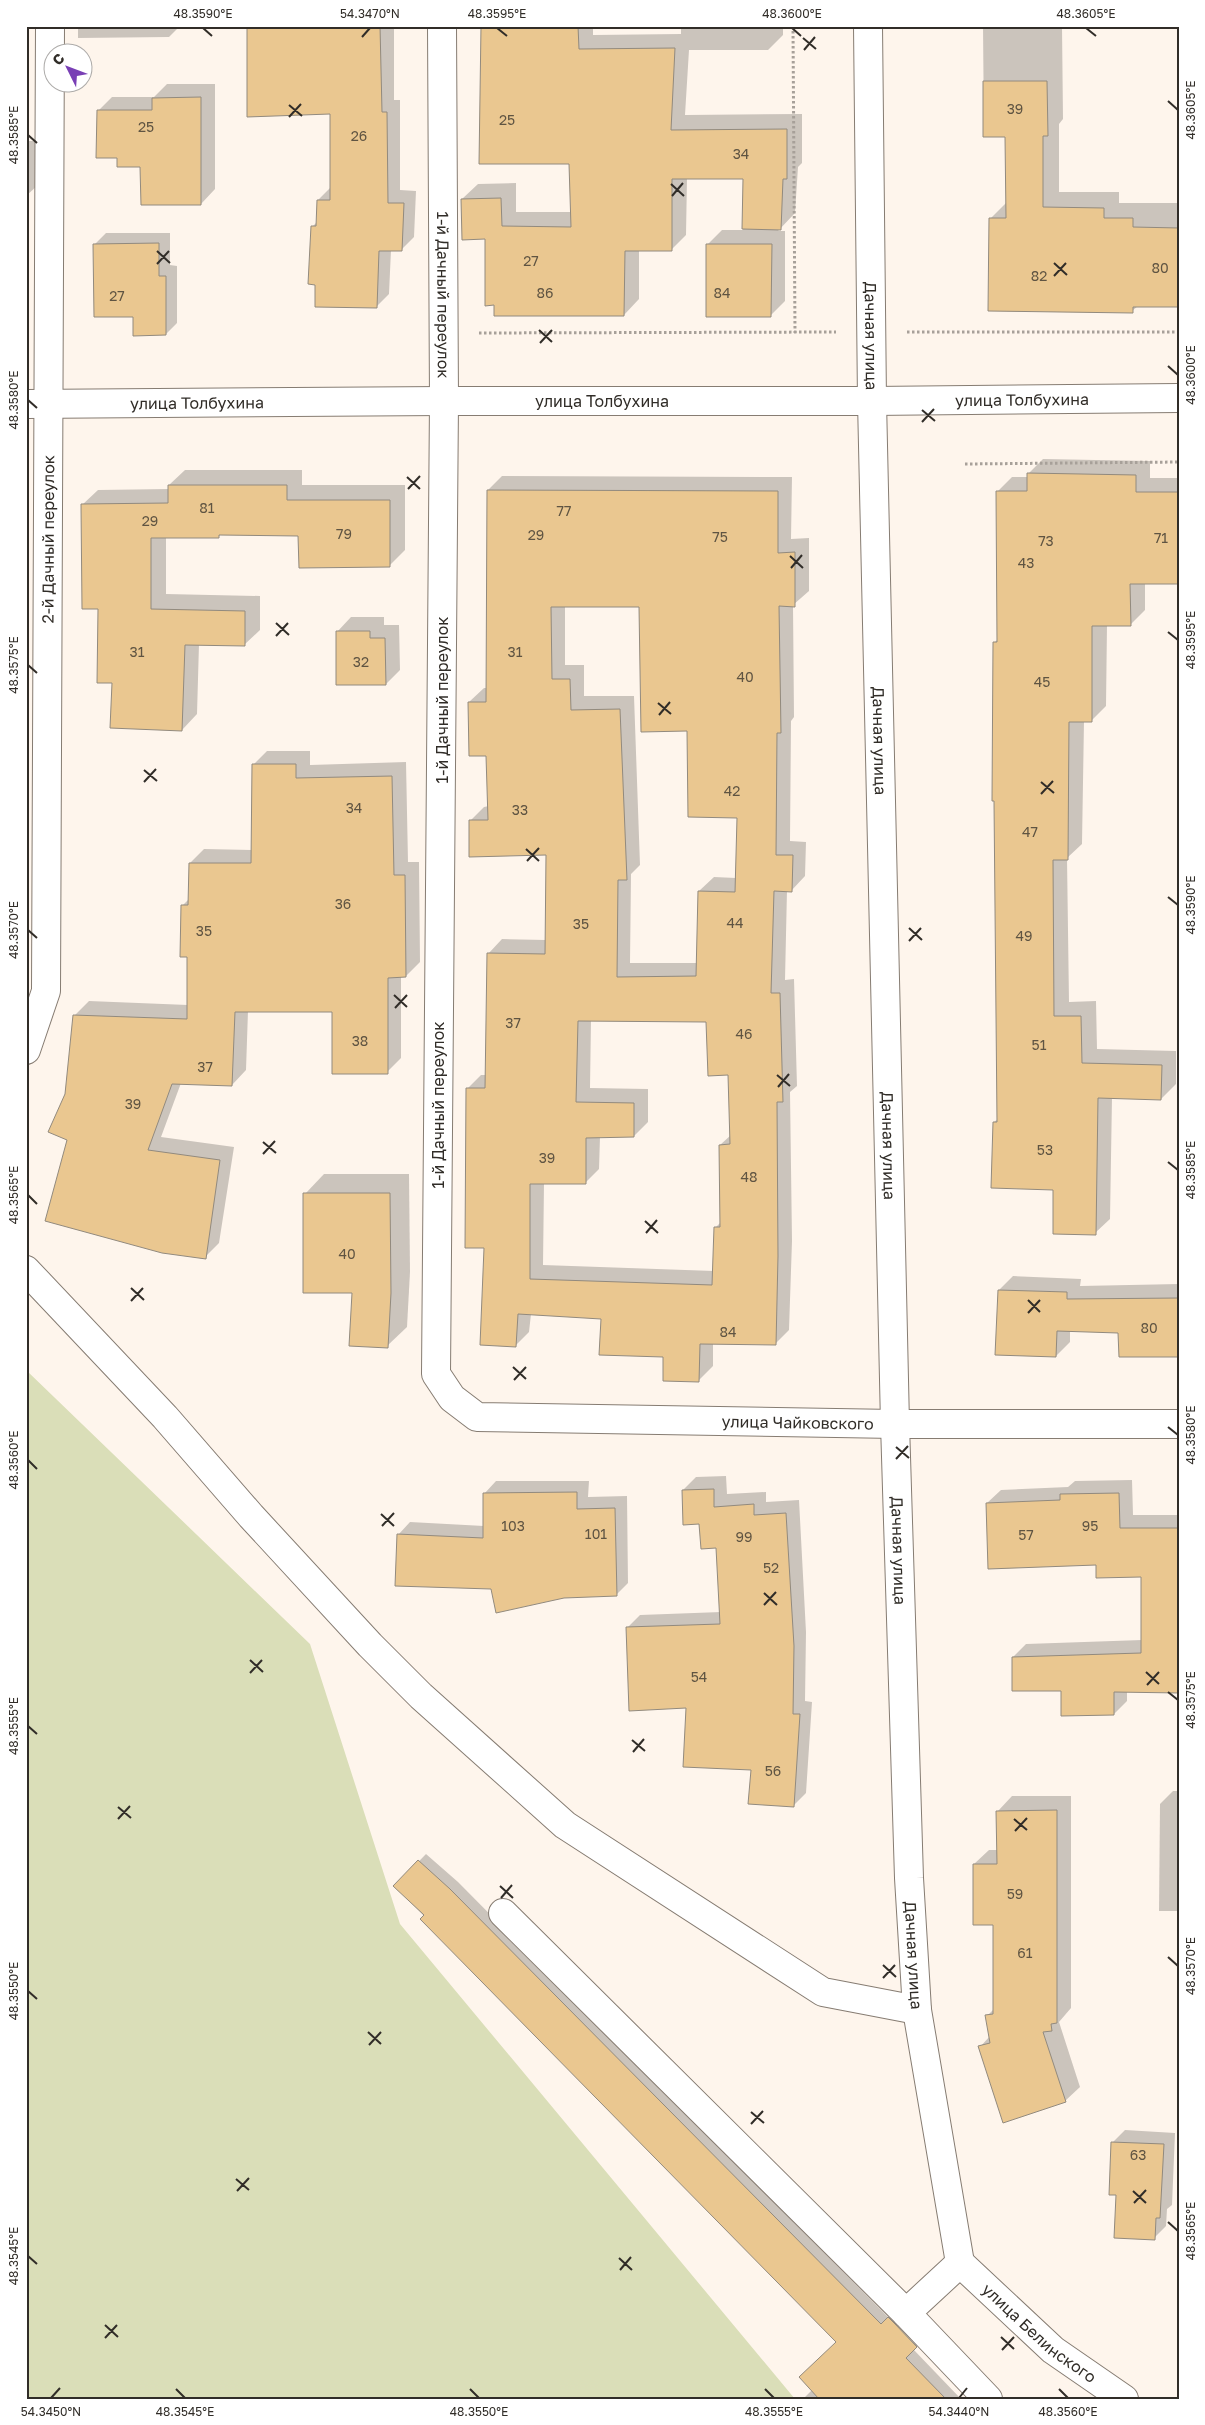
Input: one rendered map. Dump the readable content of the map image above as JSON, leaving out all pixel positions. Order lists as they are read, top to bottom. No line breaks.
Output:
{"streets":{"street":["1-й Дачный переулок","Дачная улица","улица Толбухина","2-й Дачный переулок","улица Чайковского","улица Белинского"]},"crossings":[["1-й Дачный переулок","улица Толбухина"],["1-й Дачный переулок","улица Чайковского"],["Дачная улица","улица Толбухина"],["Дачная улица","улица Чайковского"],["Дачная улица","улица Белинского"],["улица Толбухина","2-й Дачный переулок"]],"house_numbers":["39","25","25","26","34","27","80","82","86","84","27","81","77","29","79","29","75","71","73","43","31","31","32","40","45","42","34","33","47","36","44","35","35","49","37","46","38","51","37","39","53","39","48","40","80","84","103","95","101","57","99","52","54","56","59","61","63"],"north":"top left","coordinates":["48.3590°E","54.3470°N","48.3595°E","48.3600°E","48.3605°E","48.3585°E","48.3580°E","48.3575°E","48.3570°E","48.3565°E","48.3560°E","48.3555°E","48.3550°E","48.3545°E","54.3450°N","54.3440°N"]}
